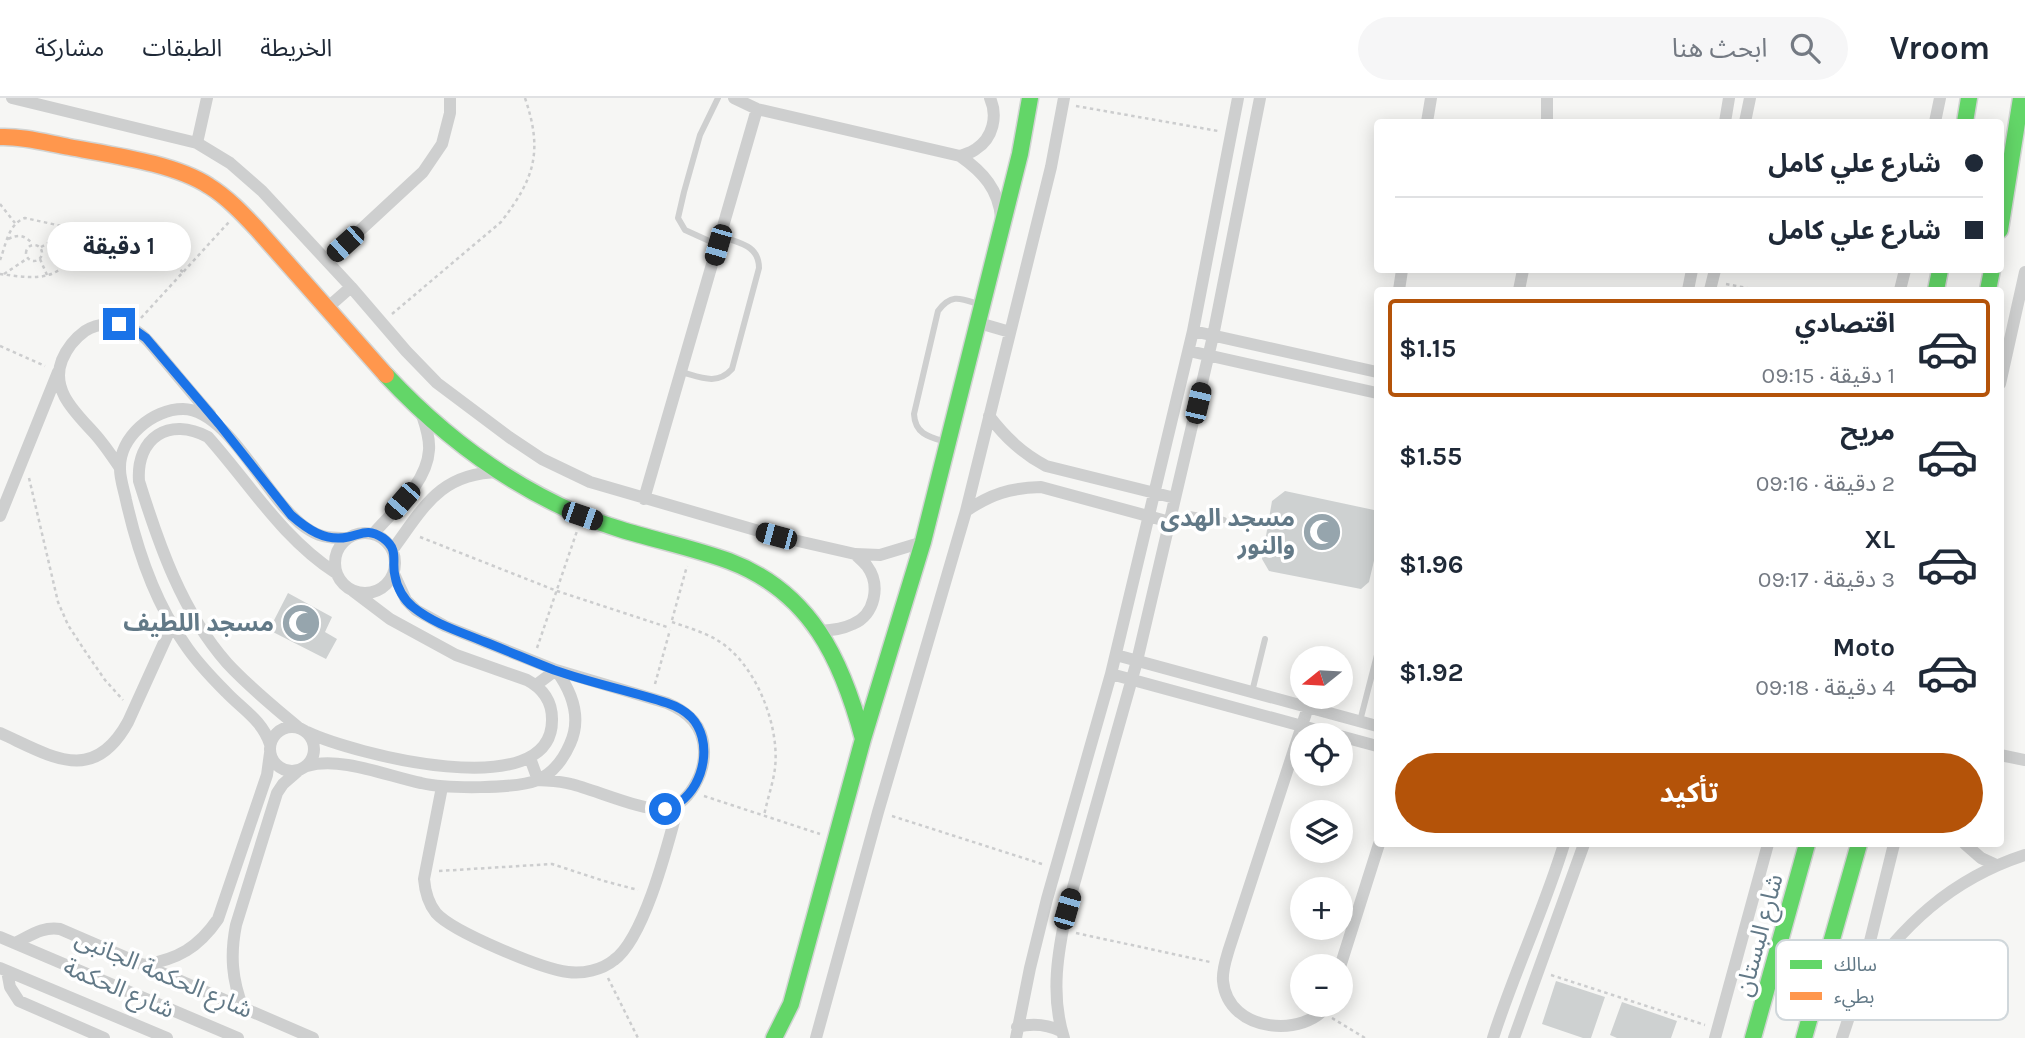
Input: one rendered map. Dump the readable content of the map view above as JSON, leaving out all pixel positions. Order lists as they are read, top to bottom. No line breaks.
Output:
{"streets":{"street":["شارع البستان","شارع الحكمة الجانبى","شارع الحكمة"]},"crossings":[["شارع الحكمة الجانبى","شارع الحكمة"]],"places":{"mosque":["مسجد الهدى والنور","مسجد اللطيف"]},"legend":["سالك","بطيء"],"north":"left","page":{"header":"Vroom","search":"ابحث هنا","nav":["الخريطة","الطبقات","مشاركة"],"banner":["شارع علي كامل","شارع علي كامل"],"bubble":"1 دقيقة","list":[{"name":"اقتصادي","note":"1 دقيقة · 09:15","value":"$1.15"},{"name":"مريح","note":"2 دقيقة · 09:16","value":"$1.55"},{"name":"XL","note":"3 دقيقة · 09:17","value":"$1.96"},{"name":"Moto","note":"4 دقيقة · 09:18","value":"$1.92"}],"map_buttons":["+","−"],"buttons":"تأكيد"}}
